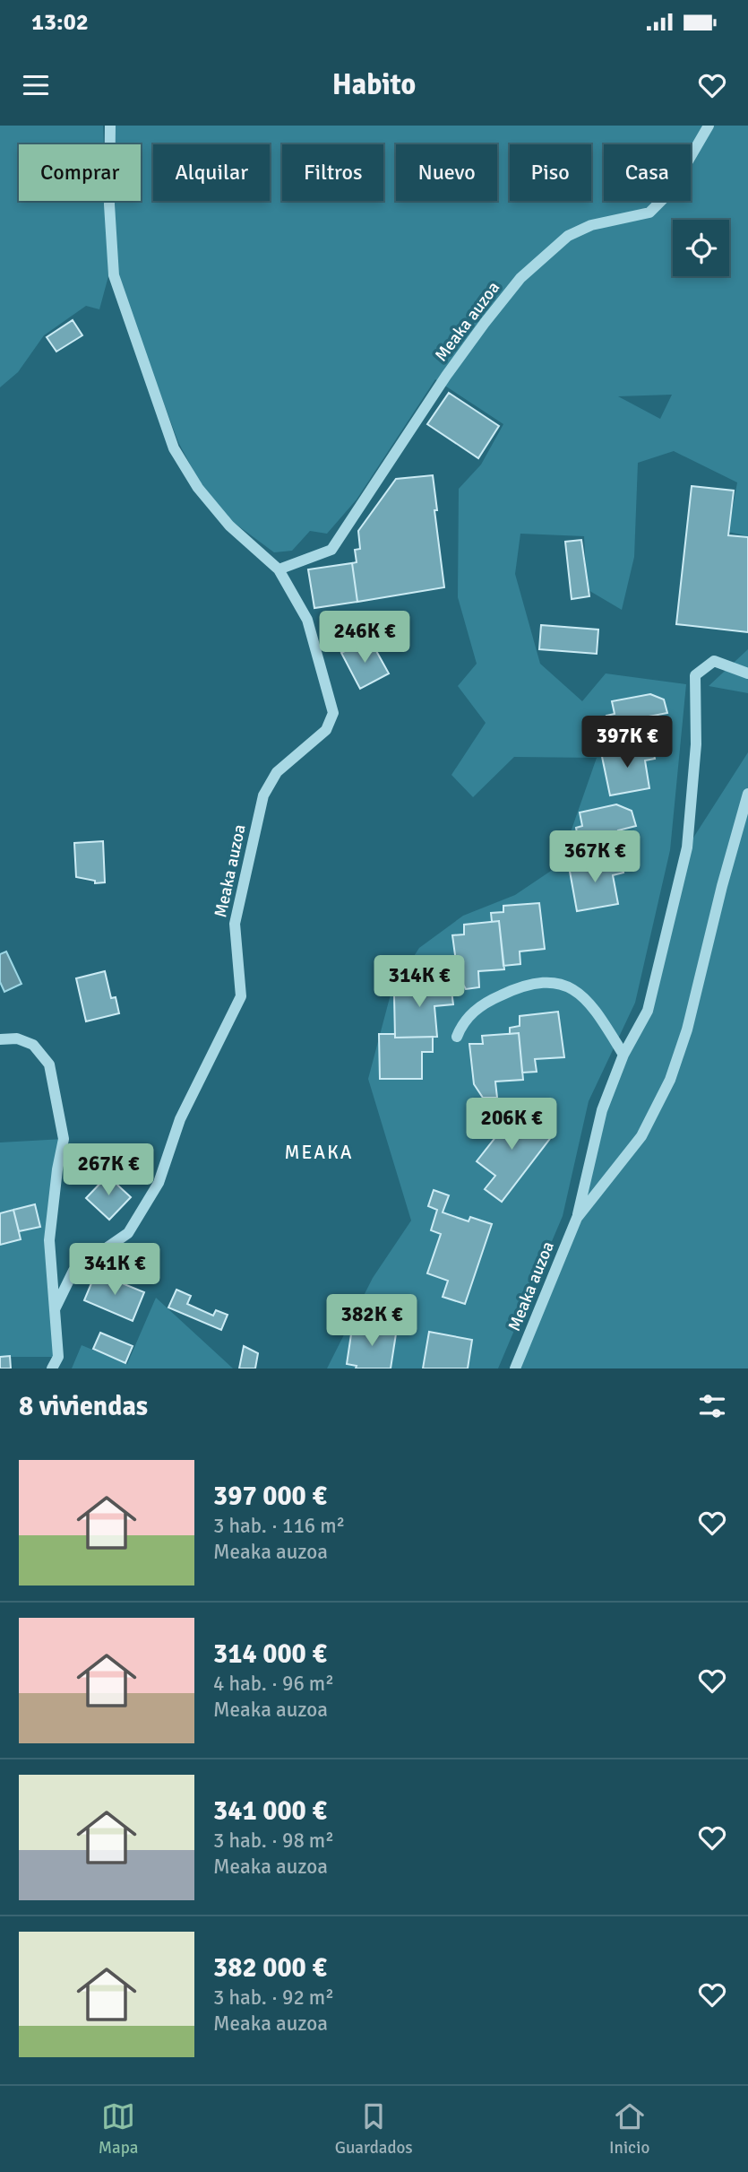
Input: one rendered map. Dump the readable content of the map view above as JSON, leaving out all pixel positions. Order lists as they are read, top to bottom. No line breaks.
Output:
{"streets":{"street":["Meaka auzoa"]},"districts":["MEAKA"],"page":{"status":"13:02","header":"Habito","chip":["Comprar","Alquilar","Filtros","Nuevo","Piso","Casa"],"price":["246K €","397K €","367K €","314K €","206K €","267K €","341K €","382K €"],"heading":"8 viviendas","list":[{"name":"397 000 €","note":"3 hab. · 116 m² · Meaka auzoa"},{"name":"314 000 €","note":"4 hab. · 96 m² · Meaka auzoa"},{"name":"341 000 €","note":"3 hab. · 98 m² · Meaka auzoa"},{"name":"382 000 €","note":"3 hab. · 92 m² · Meaka auzoa"}],"tabs":["Mapa","Guardados","Inicio"]}}
